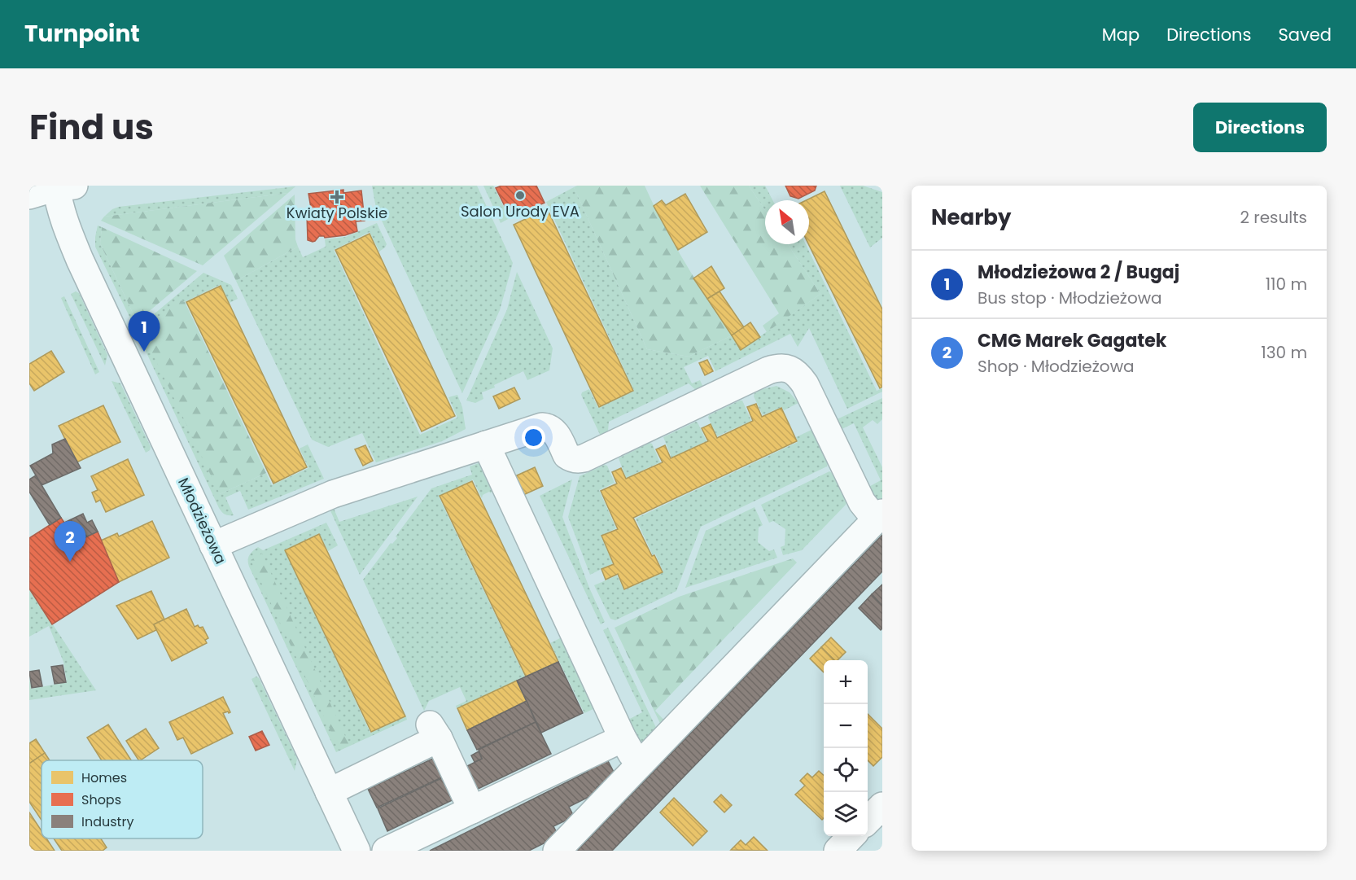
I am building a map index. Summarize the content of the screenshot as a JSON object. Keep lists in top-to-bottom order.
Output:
{
  "streets": {
    "street": ["Młodzieżowa"]
  },
  "places": {
    "other": ["Salon Urody EVA"],
    "health": ["Kwiaty Polskie"]
  },
  "legend": ["Homes", "Shops", "Industry"],
  "north": "top left",
  "page": {
    "header": "Turnpoint",
    "nav": ["Map", "Directions", "Saved"],
    "title": "Find us",
    "buttons": "Directions",
    "heading": ["Nearby", "2 results"],
    "list": [
      {
        "mark": "1",
        "name": "Młodzieżowa 2 / Bugaj",
        "note": "Bus stop · Młodzieżowa",
        "value": "110 m"
      },
      {
        "mark": "2",
        "name": "CMG Marek Gagatek",
        "note": "Shop · Młodzieżowa",
        "value": "130 m"
      }
    ],
    "pins": ["1", "2"],
    "map_buttons": ["+", "−"]
  }
}
